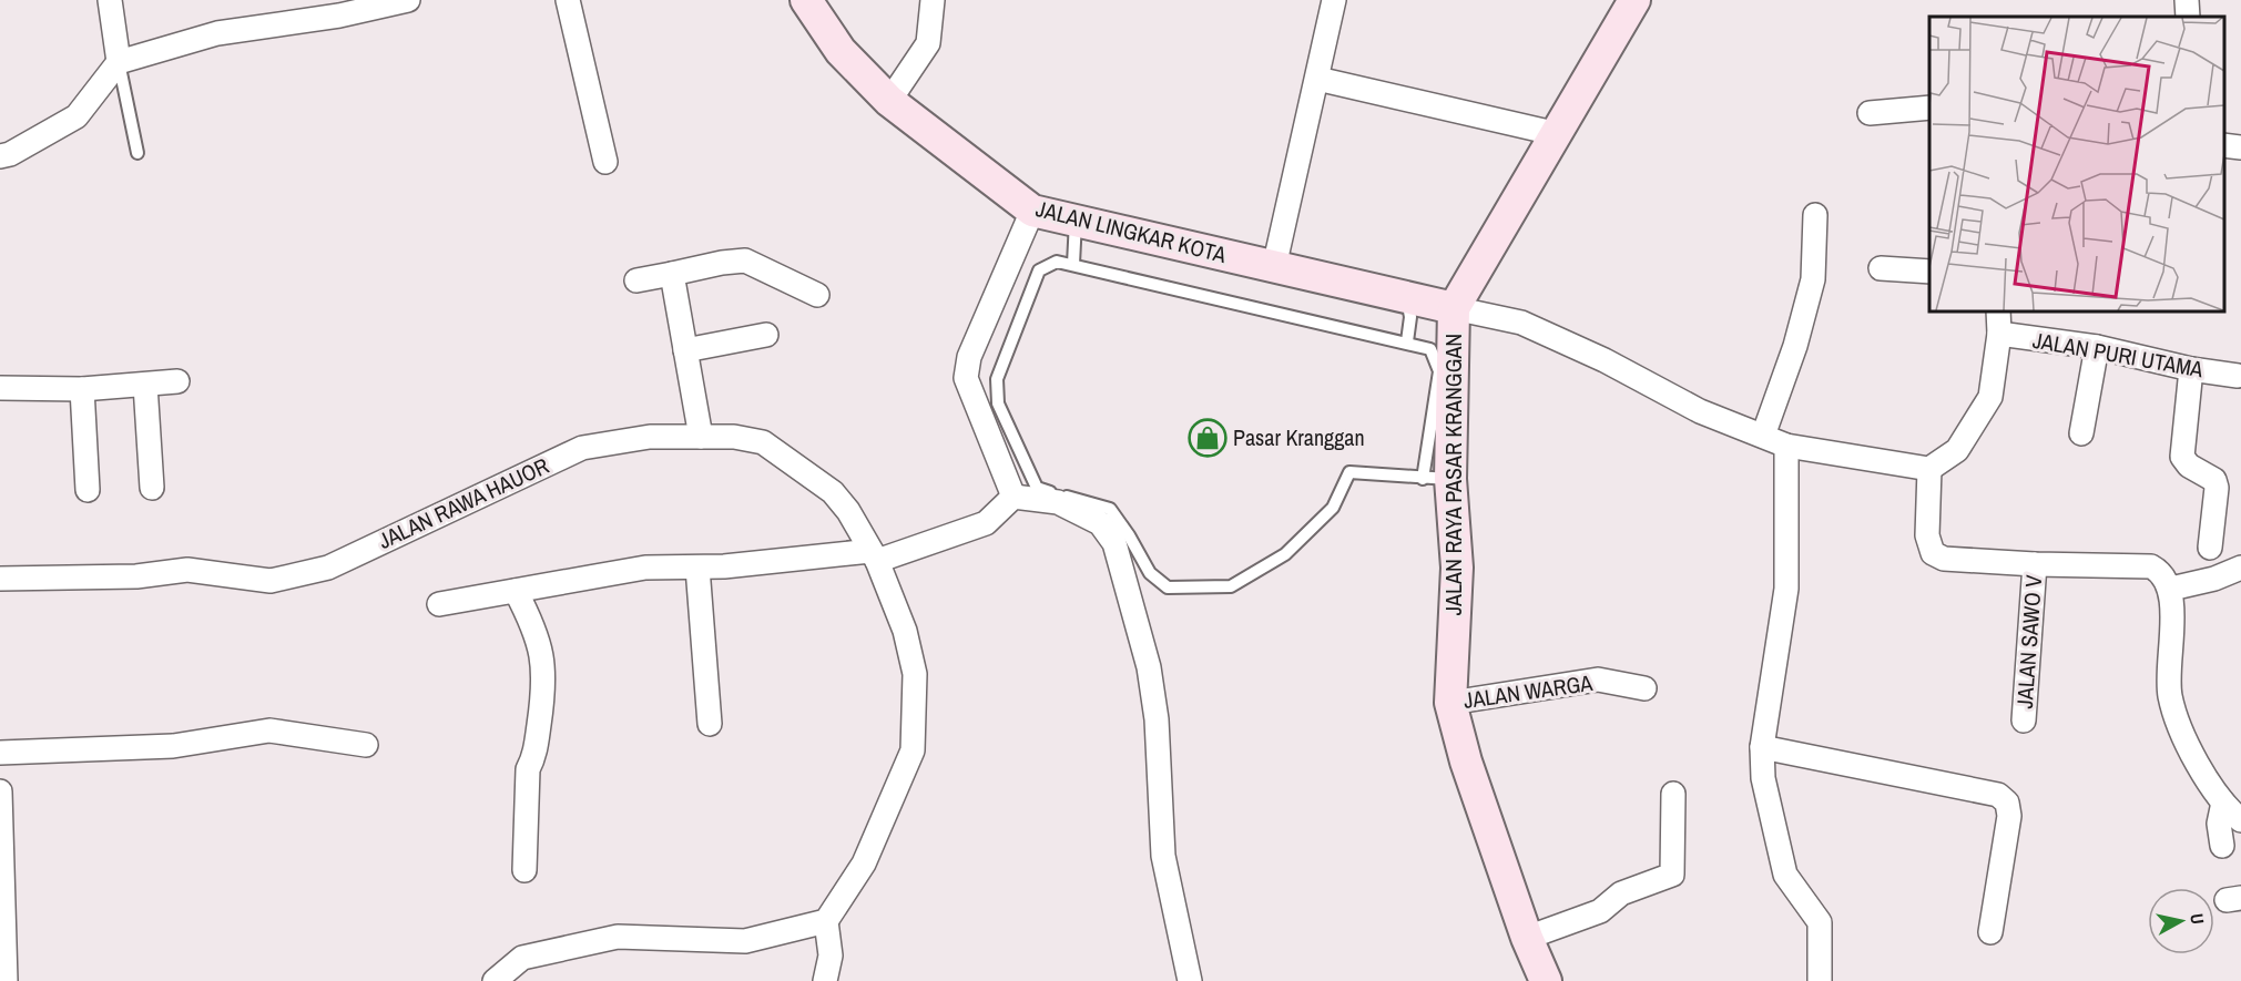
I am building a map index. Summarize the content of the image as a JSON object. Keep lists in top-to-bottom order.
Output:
{
  "streets": {
    "main road": ["JALAN LINGKAR KOTA", "JALAN RAYA PASAR KRANGGAN"],
    "street": [
      "JALAN PURI UTAMA",
      "JALAN RAWA HAUOR",
      "JALAN SAWO V",
      "JALAN WARGA"
    ]
  },
  "crossings": [
    ["JALAN LINGKAR KOTA", "JALAN RAYA PASAR KRANGGAN"],
    ["JALAN RAYA PASAR KRANGGAN", "JALAN WARGA"]
  ],
  "places": {
    "shop": ["Pasar Kranggan"]
  },
  "north": "right"
}
